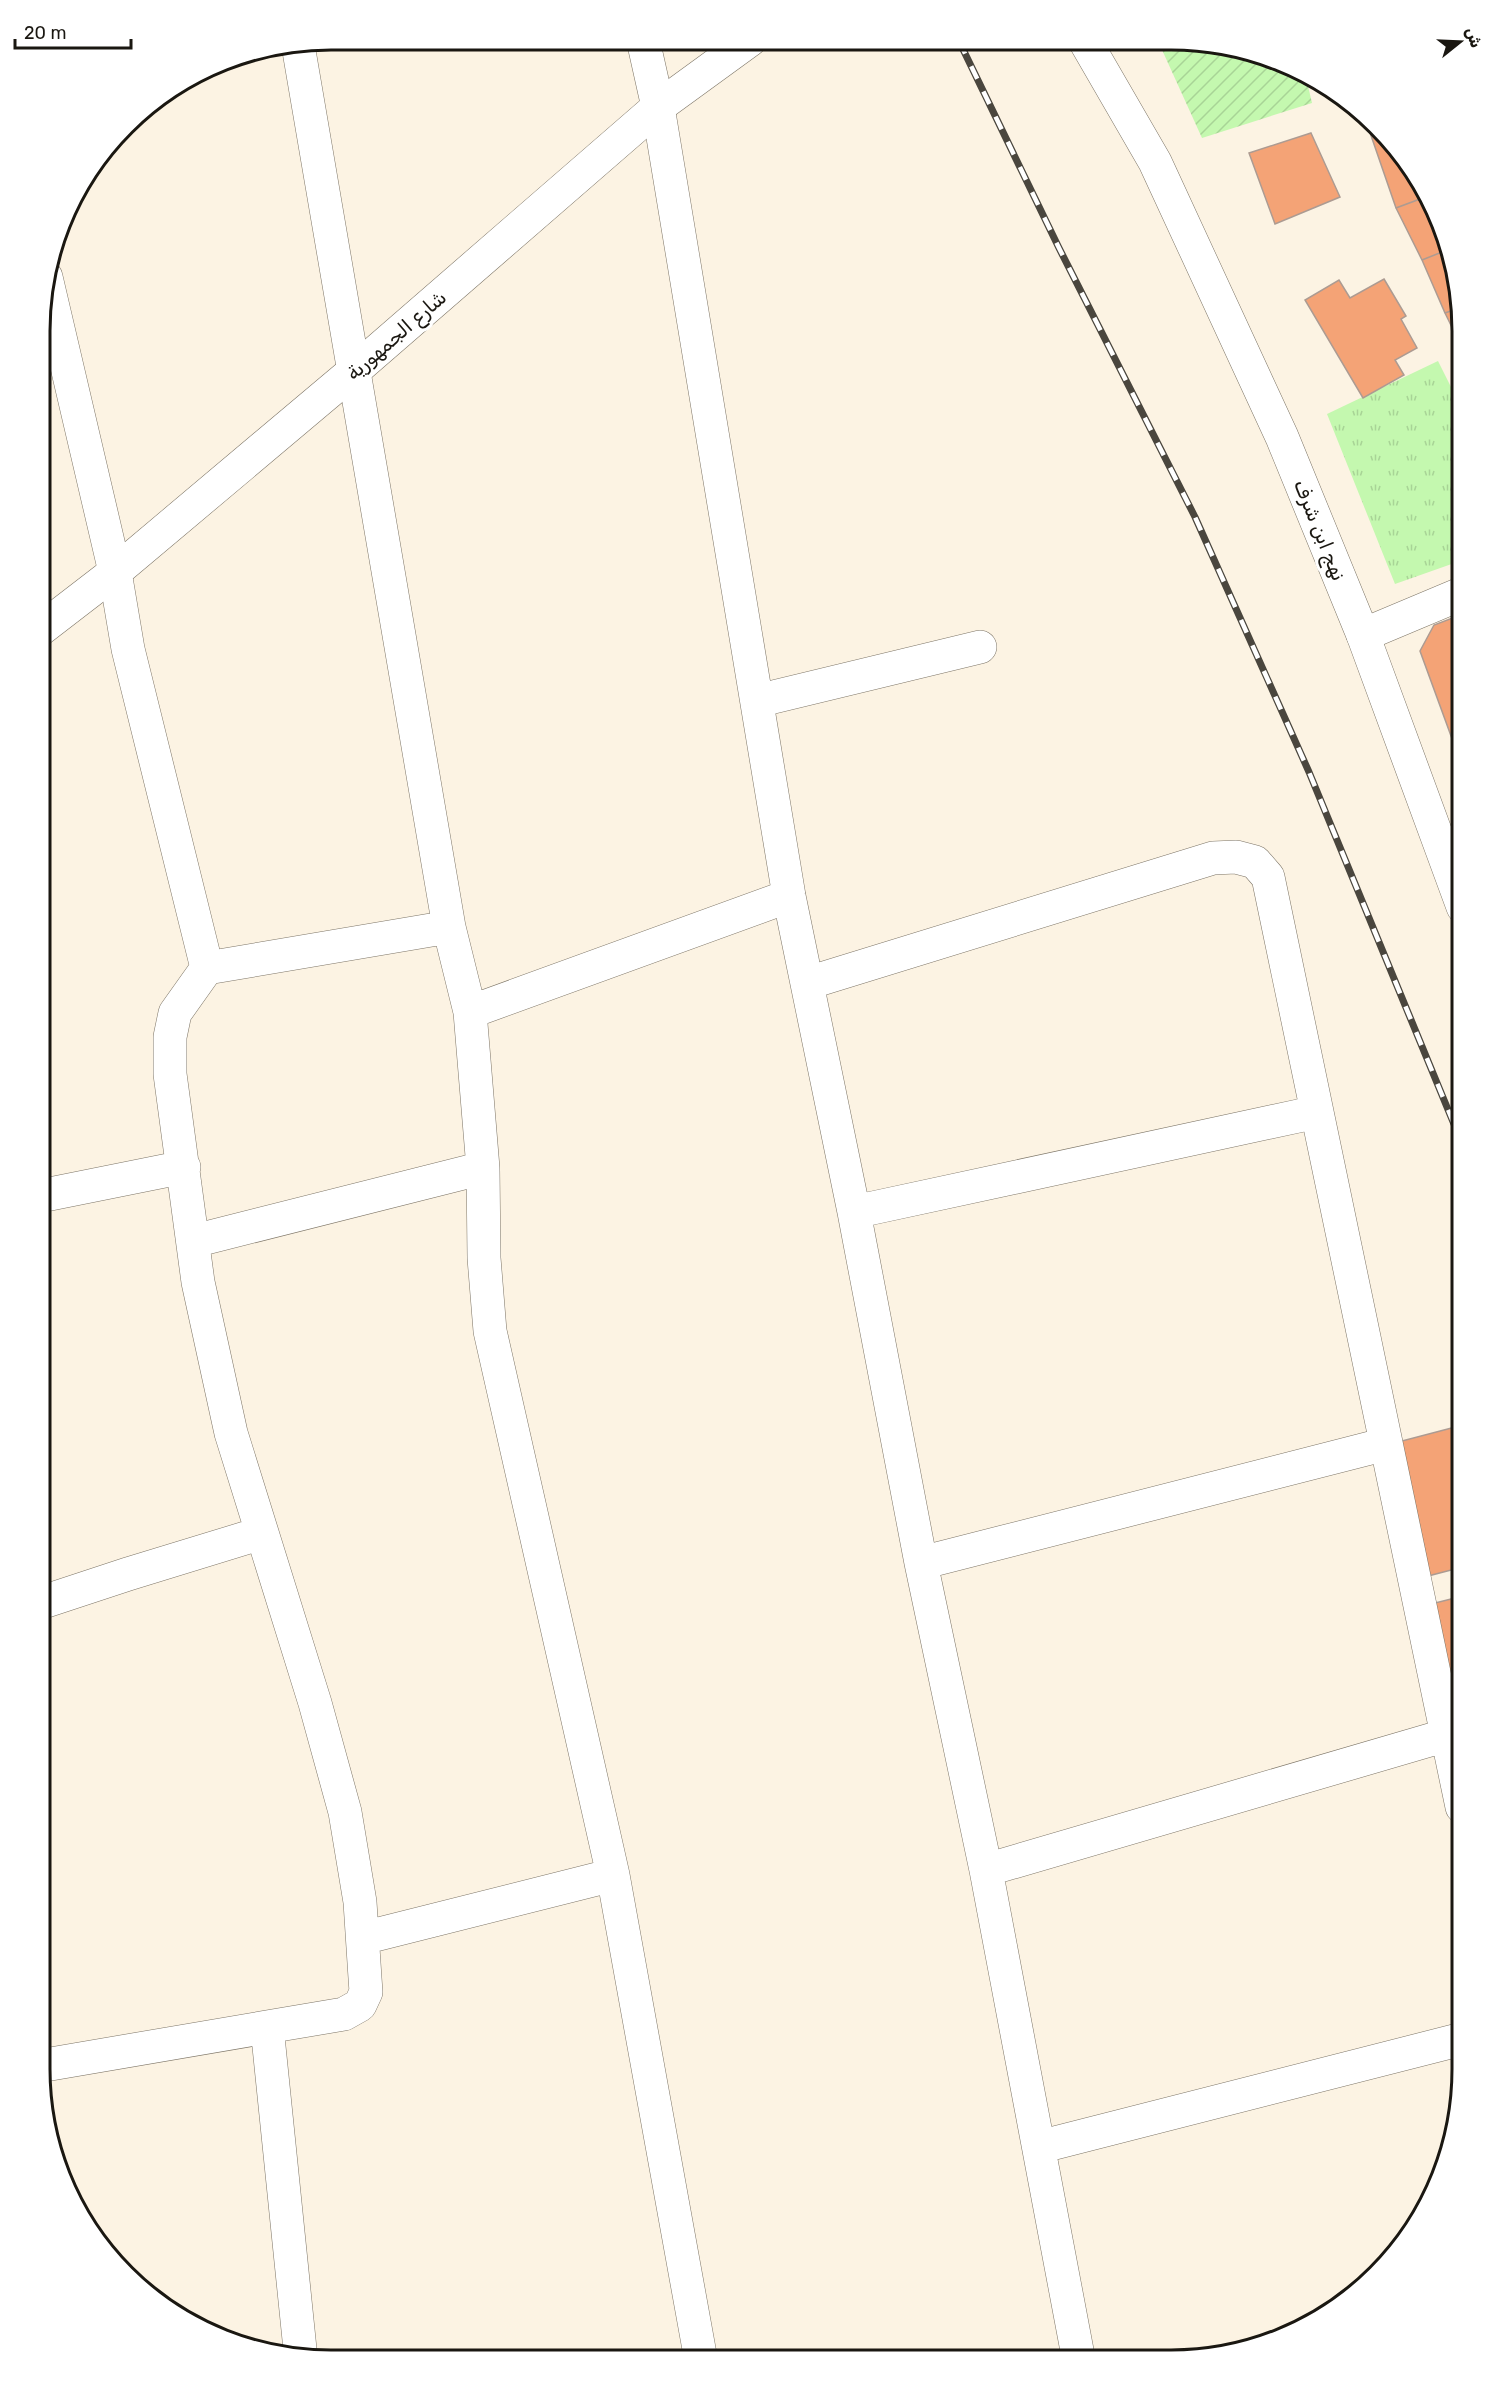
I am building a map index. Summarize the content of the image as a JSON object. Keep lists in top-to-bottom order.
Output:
{
  "streets": {
    "street": ["شارع الجمهورية", "نهج ابن شرف"]
  },
  "scale_bar": "20 m",
  "north": "right"
}
